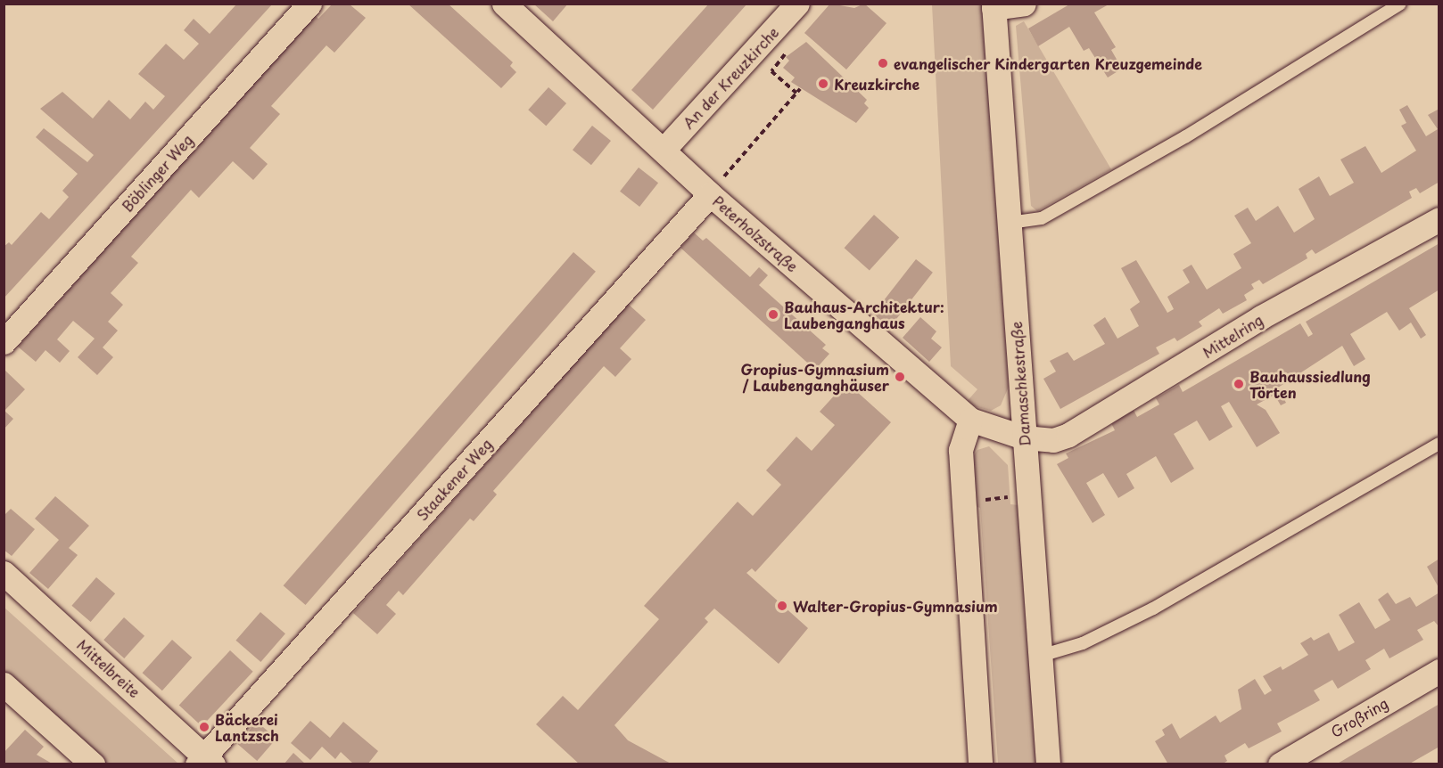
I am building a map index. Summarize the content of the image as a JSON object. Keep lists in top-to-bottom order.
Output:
{
  "streets": {
    "street": [
      "An der Kreuzkirche",
      "Böblinger Weg",
      "Peterholzstraße",
      "Mittelring",
      "Damaschkestraße",
      "Staakener Weg",
      "Mittelbreite",
      "Großring"
    ]
  },
  "crossings": [
    ["An der Kreuzkirche", "Peterholzstraße"],
    ["Peterholzstraße", "Mittelring"],
    ["Peterholzstraße", "Damaschkestraße"],
    ["Peterholzstraße", "Staakener Weg"],
    ["Mittelring", "Damaschkestraße"],
    ["Staakener Weg", "Mittelbreite"]
  ],
  "places": [
    "evangelischer Kindergarten Kreuzgemeinde",
    "Kreuzkirche",
    "Bauhaus-Architektur: Laubenganghaus",
    "Gropius-Gymnasium / Laubenganghäuser",
    "Bauhaussiedlung Törten",
    "Walter-Gropius-Gymnasium",
    "Bäckerei Lantzsch"
  ]
}
